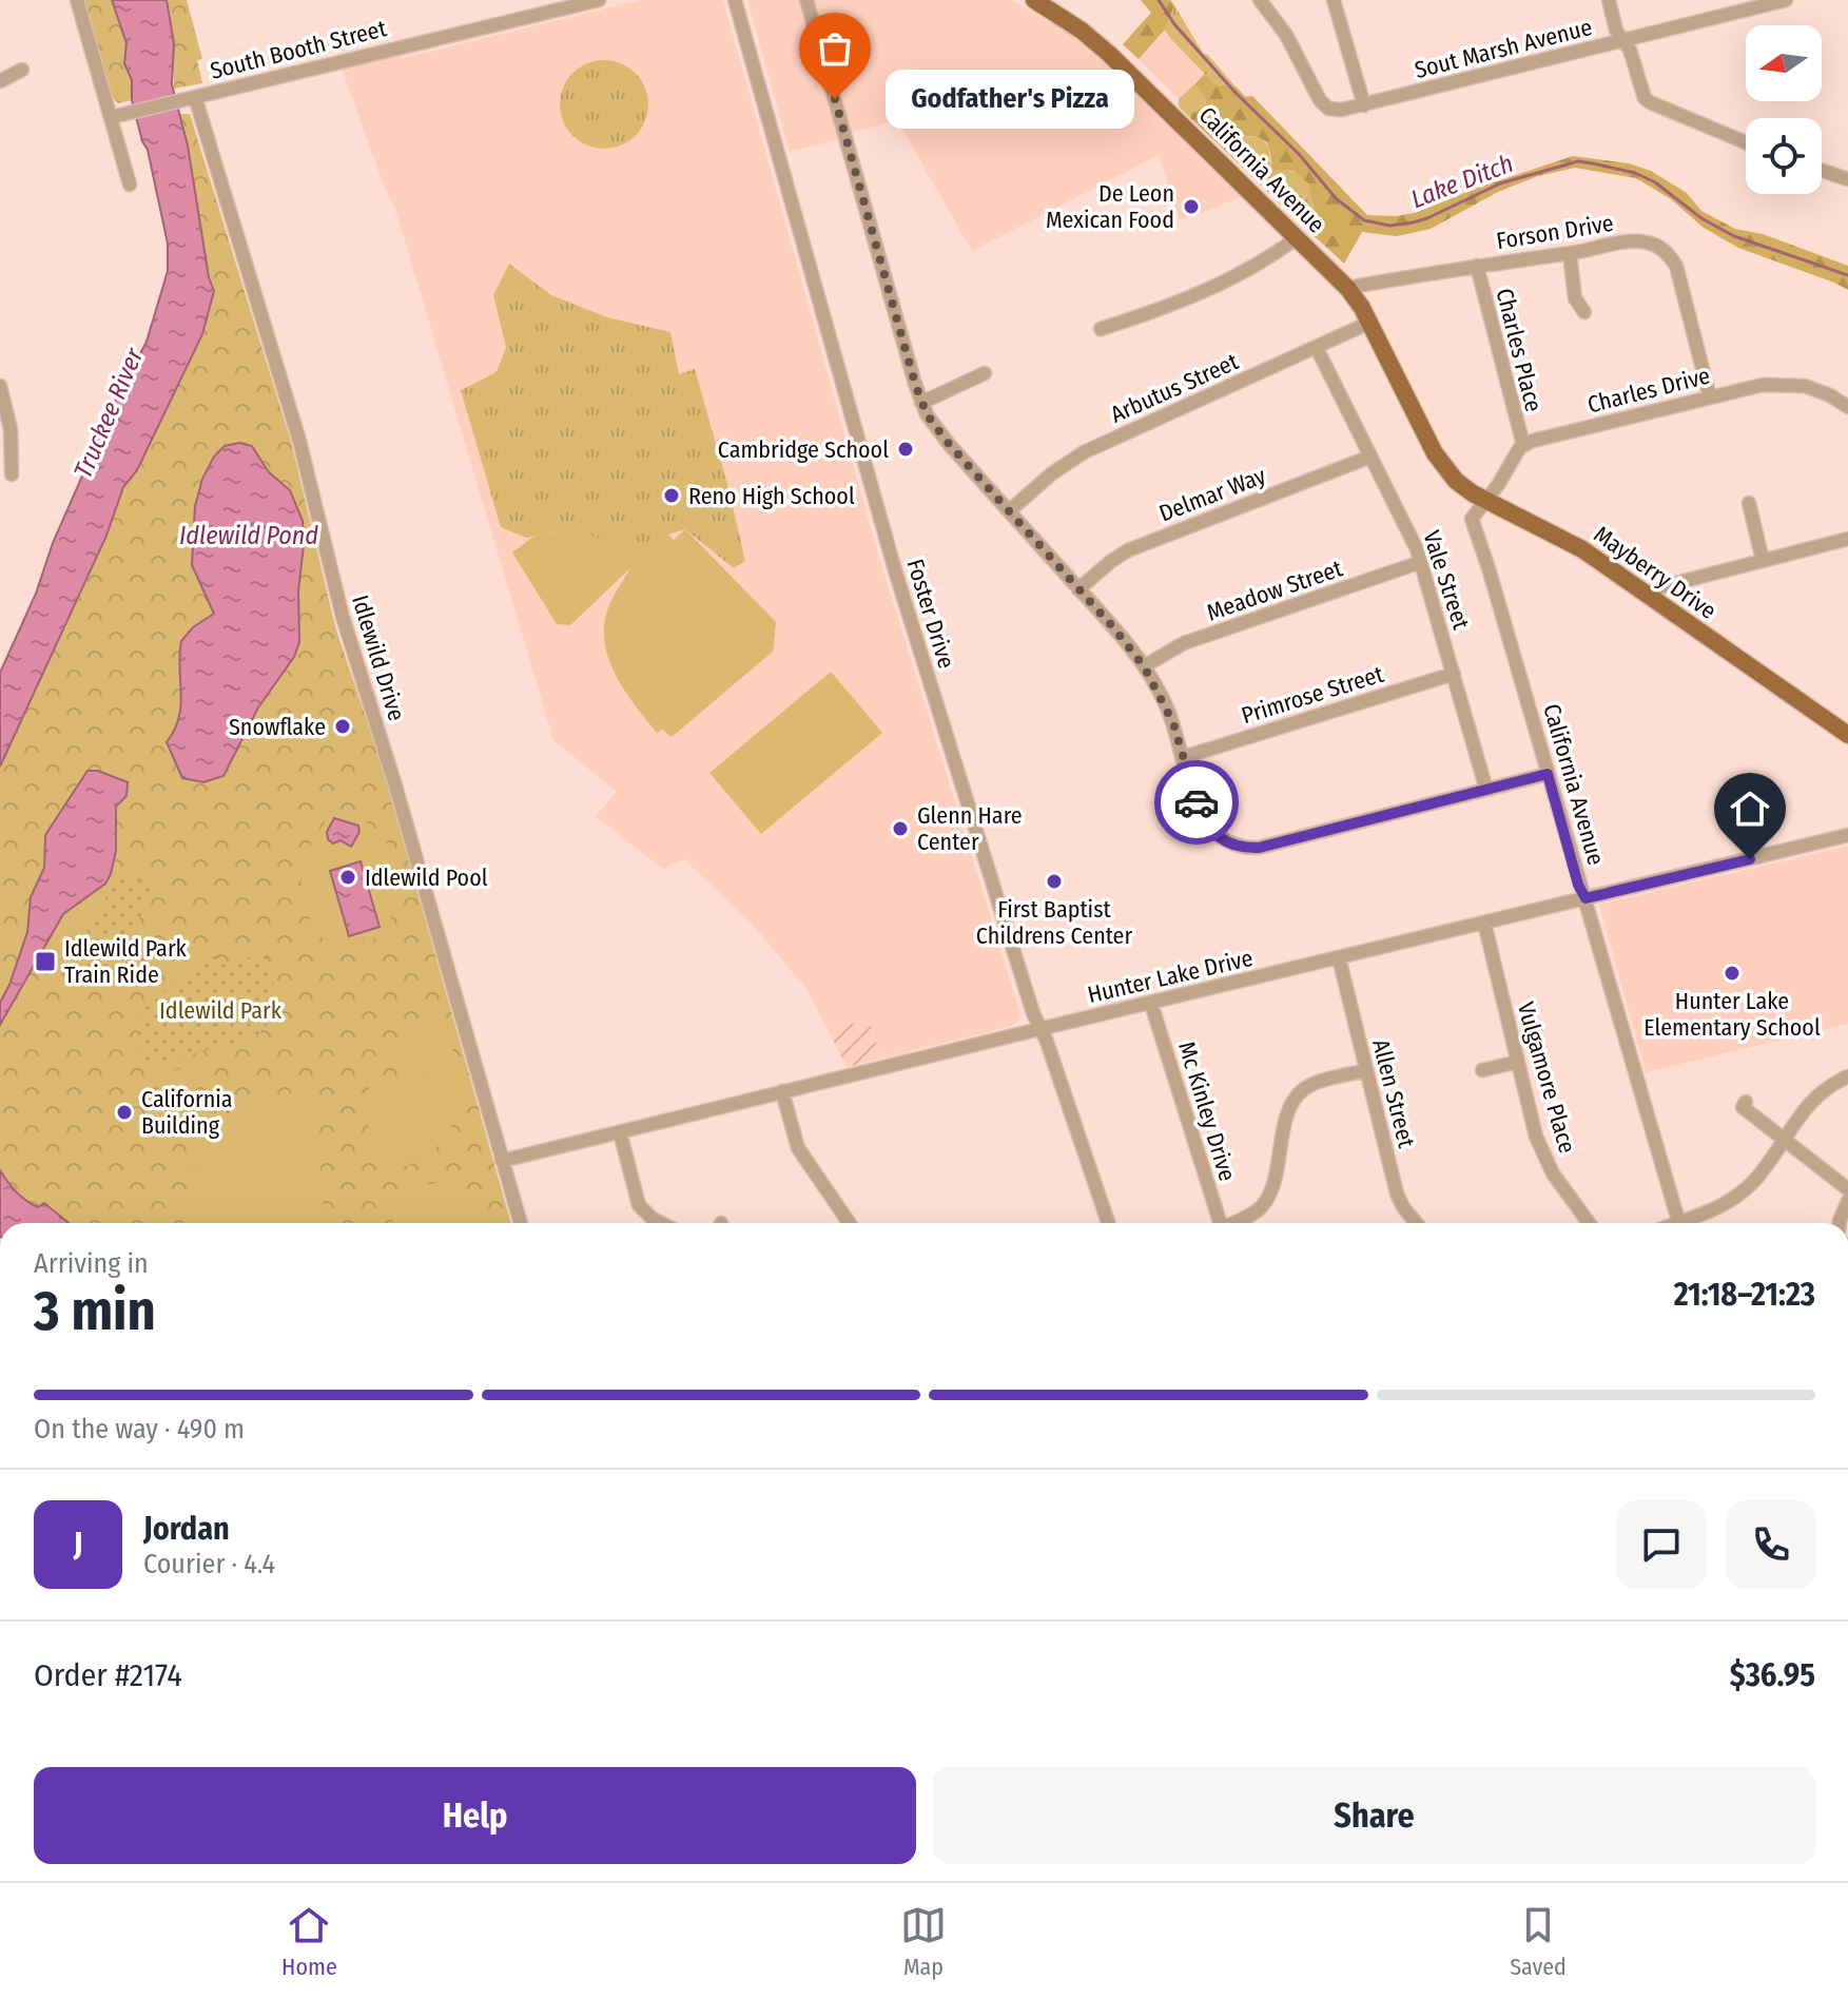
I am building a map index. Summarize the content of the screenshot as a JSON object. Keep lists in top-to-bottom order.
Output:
{
  "streets": {
    "main road": ["California Avenue", "Mayberry Drive"],
    "street": [
      "Sout Marsh Avenue",
      "South Booth Street",
      "Forson Drive",
      "Charles Place",
      "Arbutus Street",
      "Charles Drive",
      "Delmar Way",
      "Vale Street",
      "Meadow Street",
      "Foster Drive",
      "Idlewild Drive",
      "Primrose Street",
      "Hunter Lake Drive",
      "Vulgamore Place",
      "Allen Street",
      "Mc Kinley Drive"
    ]
  },
  "crossings": [
    ["South Booth Street", "Idlewild Drive"],
    ["California Avenue", "Forson Drive"],
    ["California Avenue", "Arbutus Street"],
    ["California Avenue", "Mayberry Drive"],
    ["California Avenue", "Hunter Lake Drive"],
    ["Forson Drive", "Charles Place"],
    ["Forson Drive", "Charles Drive"],
    ["Charles Place", "Charles Drive"],
    ["Arbutus Street", "Vale Street"],
    ["Delmar Way", "Vale Street"],
    ["Vale Street", "Meadow Street"],
    ["Vale Street", "Primrose Street"],
    ["Foster Drive", "Hunter Lake Drive"],
    ["Idlewild Drive", "Hunter Lake Drive"],
    ["Hunter Lake Drive", "Vulgamore Place"],
    ["Hunter Lake Drive", "Allen Street"],
    ["Hunter Lake Drive", "Mc Kinley Drive"]
  ],
  "water": ["Lake Ditch", "Truckee River", "Idlewild Pond"],
  "parks": ["Idlewild Park"],
  "places": {
    "other": [
      "Godfather's Pizza",
      "De Leon Mexican Food",
      "Cambridge School",
      "Reno High School",
      "Snowflake",
      "Glenn Hare Center",
      "Idlewild Pool",
      "First Baptist Childrens Center",
      "Hunter Lake Elementary School",
      "California Building"
    ],
    "transit": ["Idlewild Park Train Ride"]
  },
  "north": "left",
  "page": {
    "bubble": "Godfather's Pizza",
    "heading": ["3 min", "Arriving in", "21:18–21:23"],
    "panel": [
      "Jordan",
      "Courier · 4.4",
      "Order #2174",
      "$36.95"
    ],
    "bar": "On the way · 490 m",
    "round": "J",
    "buttons": ["Help", "Share"],
    "tabs": ["Home", "Map", "Saved"]
  }
}
